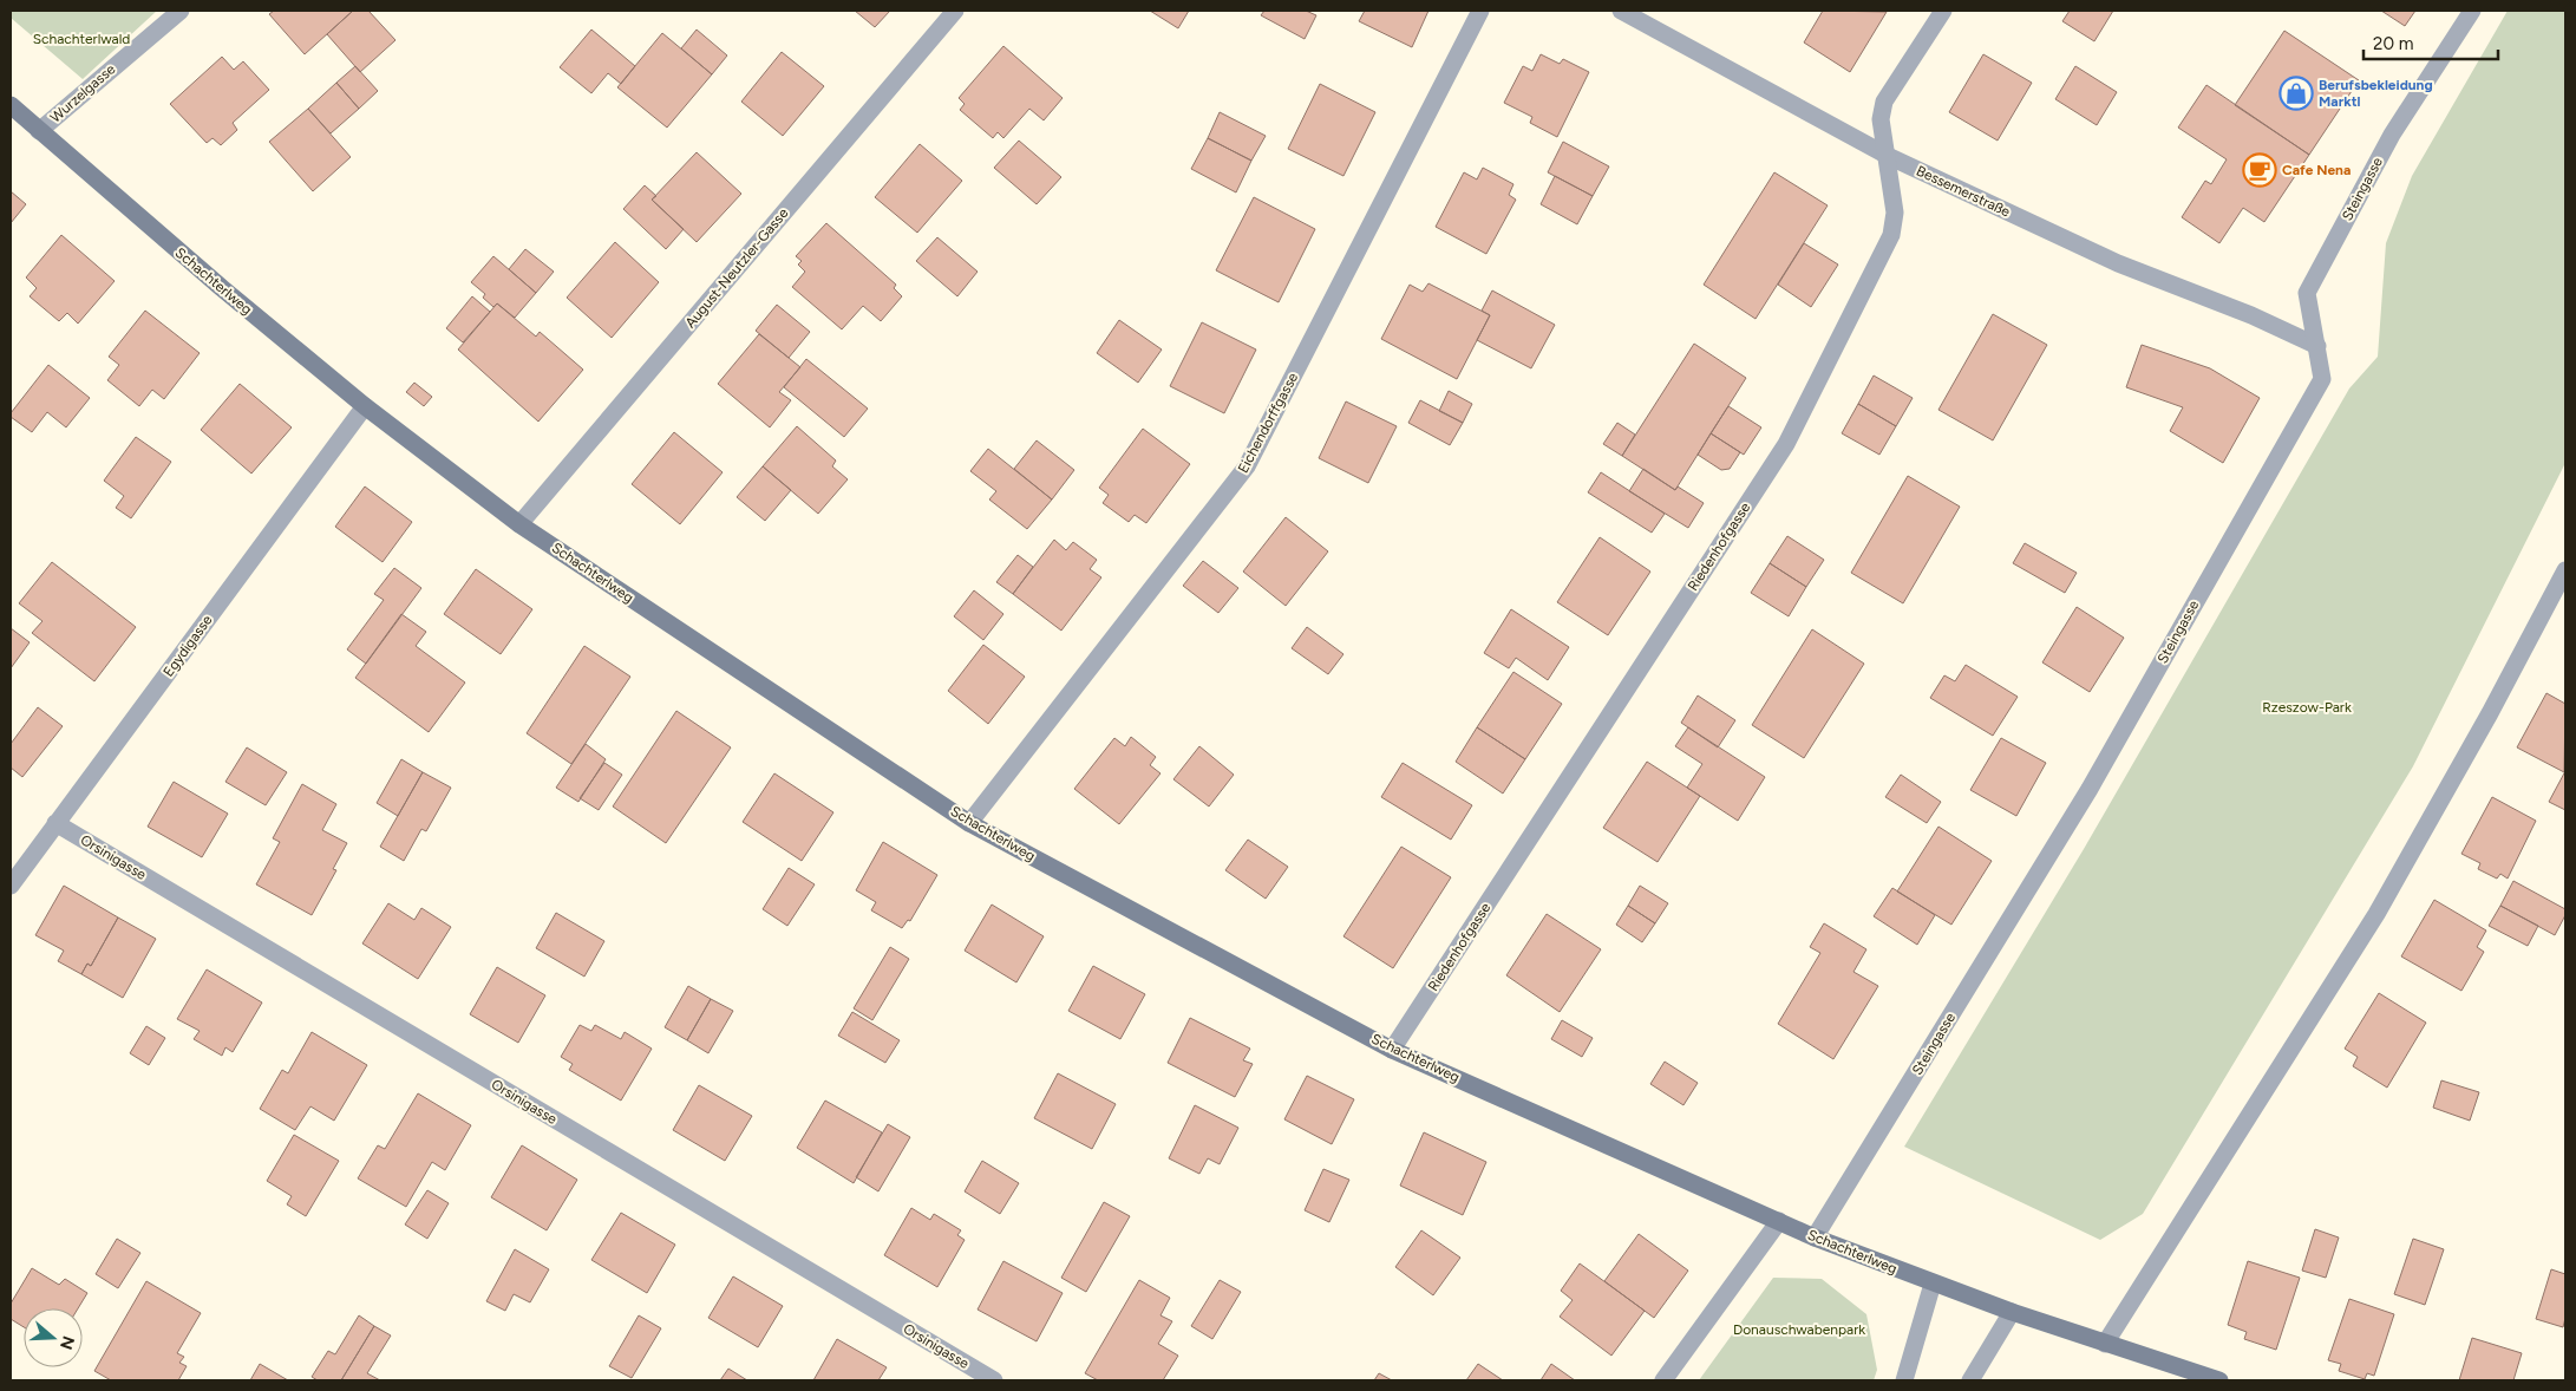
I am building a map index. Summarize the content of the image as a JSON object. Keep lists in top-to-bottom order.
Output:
{
  "streets": {
    "street": [
      "Wurzelgasse",
      "Steingasse",
      "Bessemerstraße",
      "August-Neutzler-Gasse",
      "Schachterlweg",
      "Eichendorffgasse",
      "Riedenhofgasse",
      "Egydigasse",
      "Orsinigasse"
    ]
  },
  "crossings": [
    ["Wurzelgasse", "Schachterlweg"],
    ["Steingasse", "Bessemerstraße"],
    ["Steingasse", "Schachterlweg"],
    ["Bessemerstraße", "Riedenhofgasse"],
    ["August-Neutzler-Gasse", "Schachterlweg"],
    ["Schachterlweg", "Eichendorffgasse"],
    ["Schachterlweg", "Riedenhofgasse"],
    ["Schachterlweg", "Egydigasse"],
    ["Egydigasse", "Orsinigasse"]
  ],
  "parks": ["Schachterlwald", "Rzeszow-Park", "Donauschwabenpark"],
  "places": {
    "shop": ["Berufsbekleidung Marktl"],
    "cafe": ["Cafe Nena"]
  },
  "scale_bar": "20 m",
  "north": "right"
}
